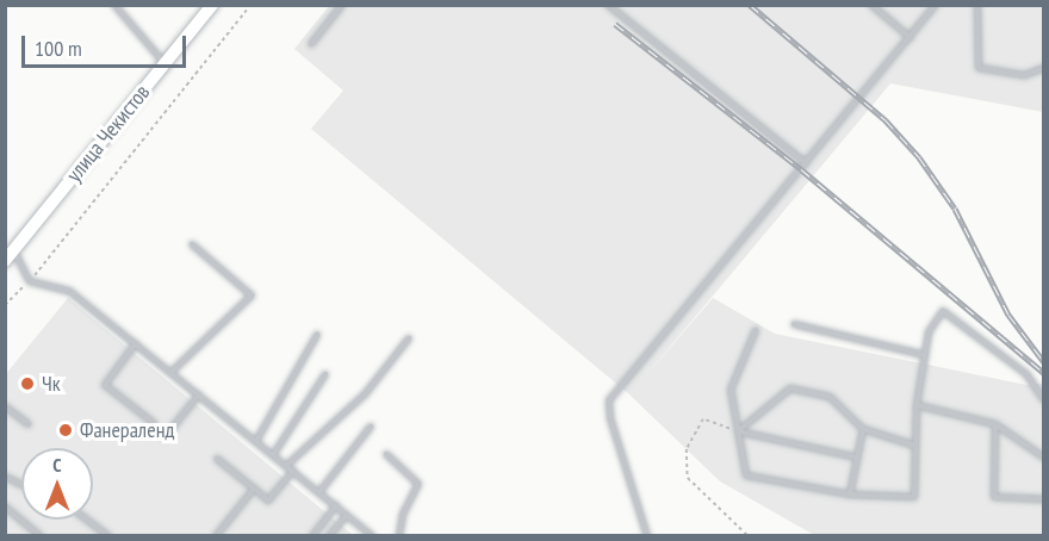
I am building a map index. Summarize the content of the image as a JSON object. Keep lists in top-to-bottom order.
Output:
{
  "streets": {
    "main road": ["улица Чекистов"]
  },
  "places": ["Чк", "Фанераленд"],
  "scale_bar": "100 m",
  "north": "top"
}
